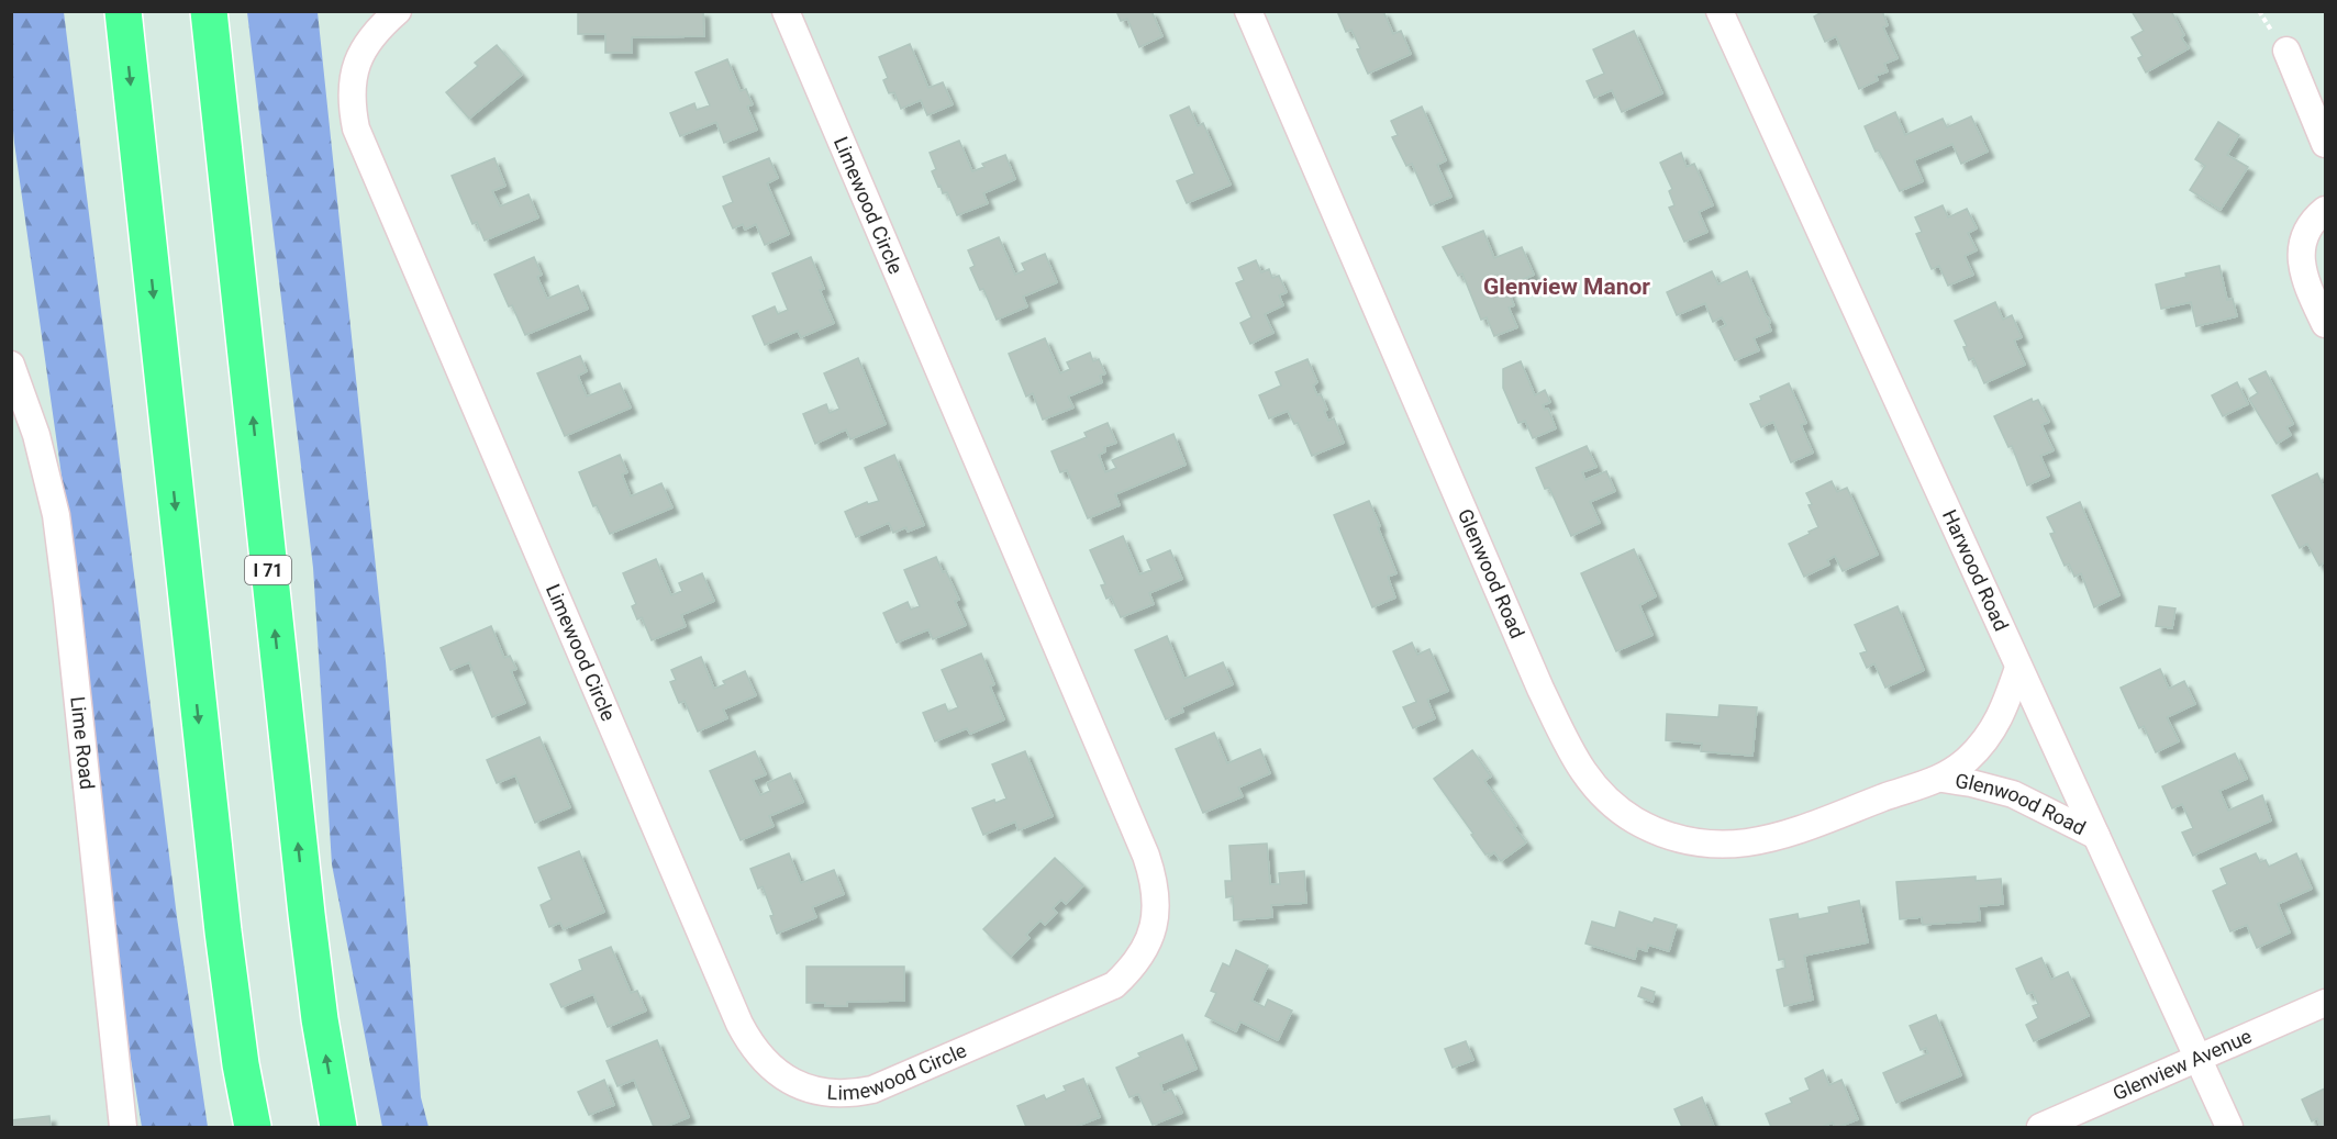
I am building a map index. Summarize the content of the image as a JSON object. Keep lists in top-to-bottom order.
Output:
{
  "streets": {
    "highway": ["I 71"],
    "street": [
      "Limewood Circle",
      "Harwood Road",
      "Glenwood Road",
      "Lime Road",
      "Glenview Avenue"
    ]
  },
  "crossings": [
    ["Harwood Road", "Glenwood Road"],
    ["Harwood Road", "Glenview Avenue"]
  ],
  "districts": ["Glenview Manor"]
}
